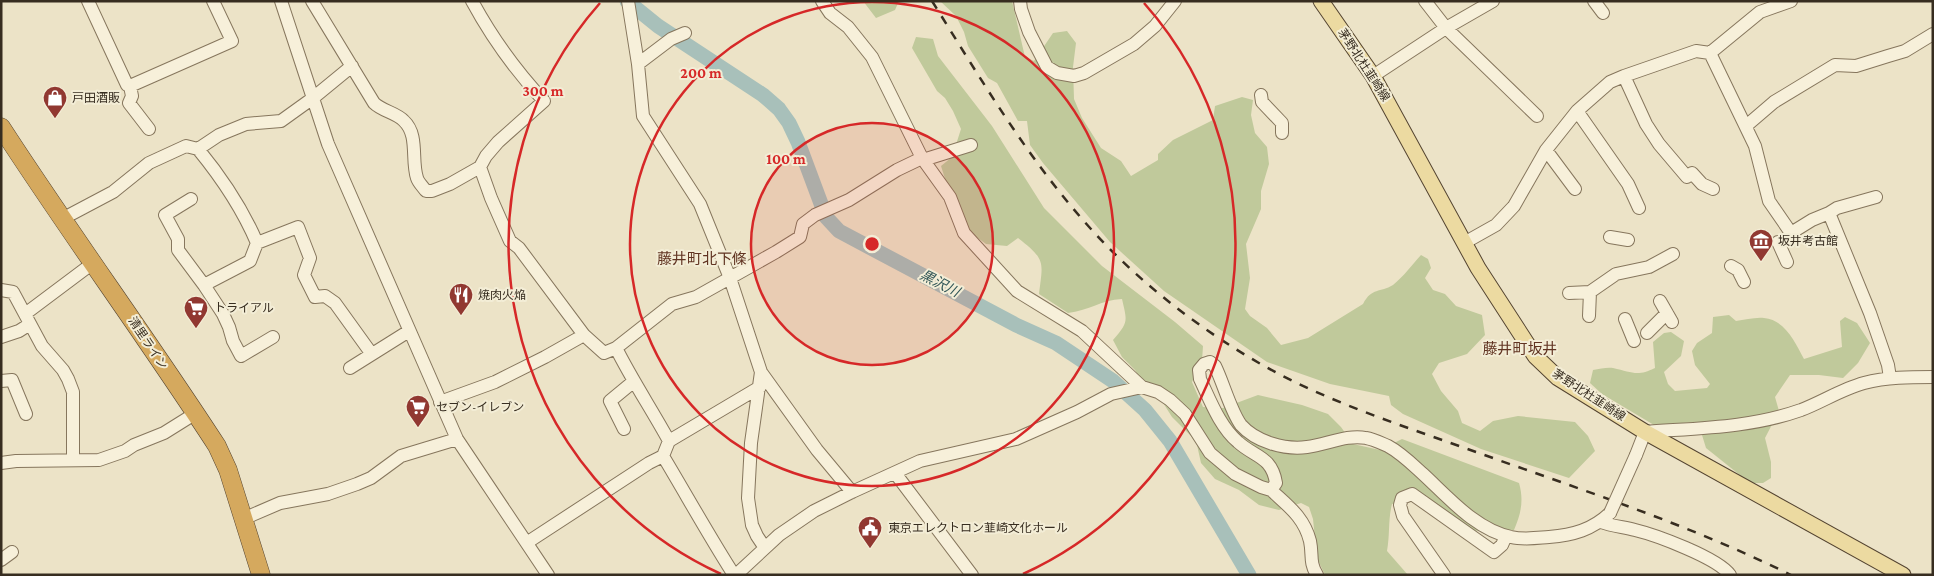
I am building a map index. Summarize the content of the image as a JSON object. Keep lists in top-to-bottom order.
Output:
{
  "streets": {
    "highway": ["清里ライン"],
    "main road": ["茅野北杜韮崎線"]
  },
  "districts": ["藤井町北下條", "藤井町坂井"],
  "water": ["黒沢川"],
  "places": {
    "shop": ["戸田酒販"],
    "museum": ["坂井考古館"],
    "restaurant": ["焼肉火焔"],
    "supermarket": ["トライアル", "セブン-イレブン"],
    "public building": ["東京エレクトロン韮崎文化ホール"]
  },
  "rings": ["200 m", "300 m", "100 m"]
}
